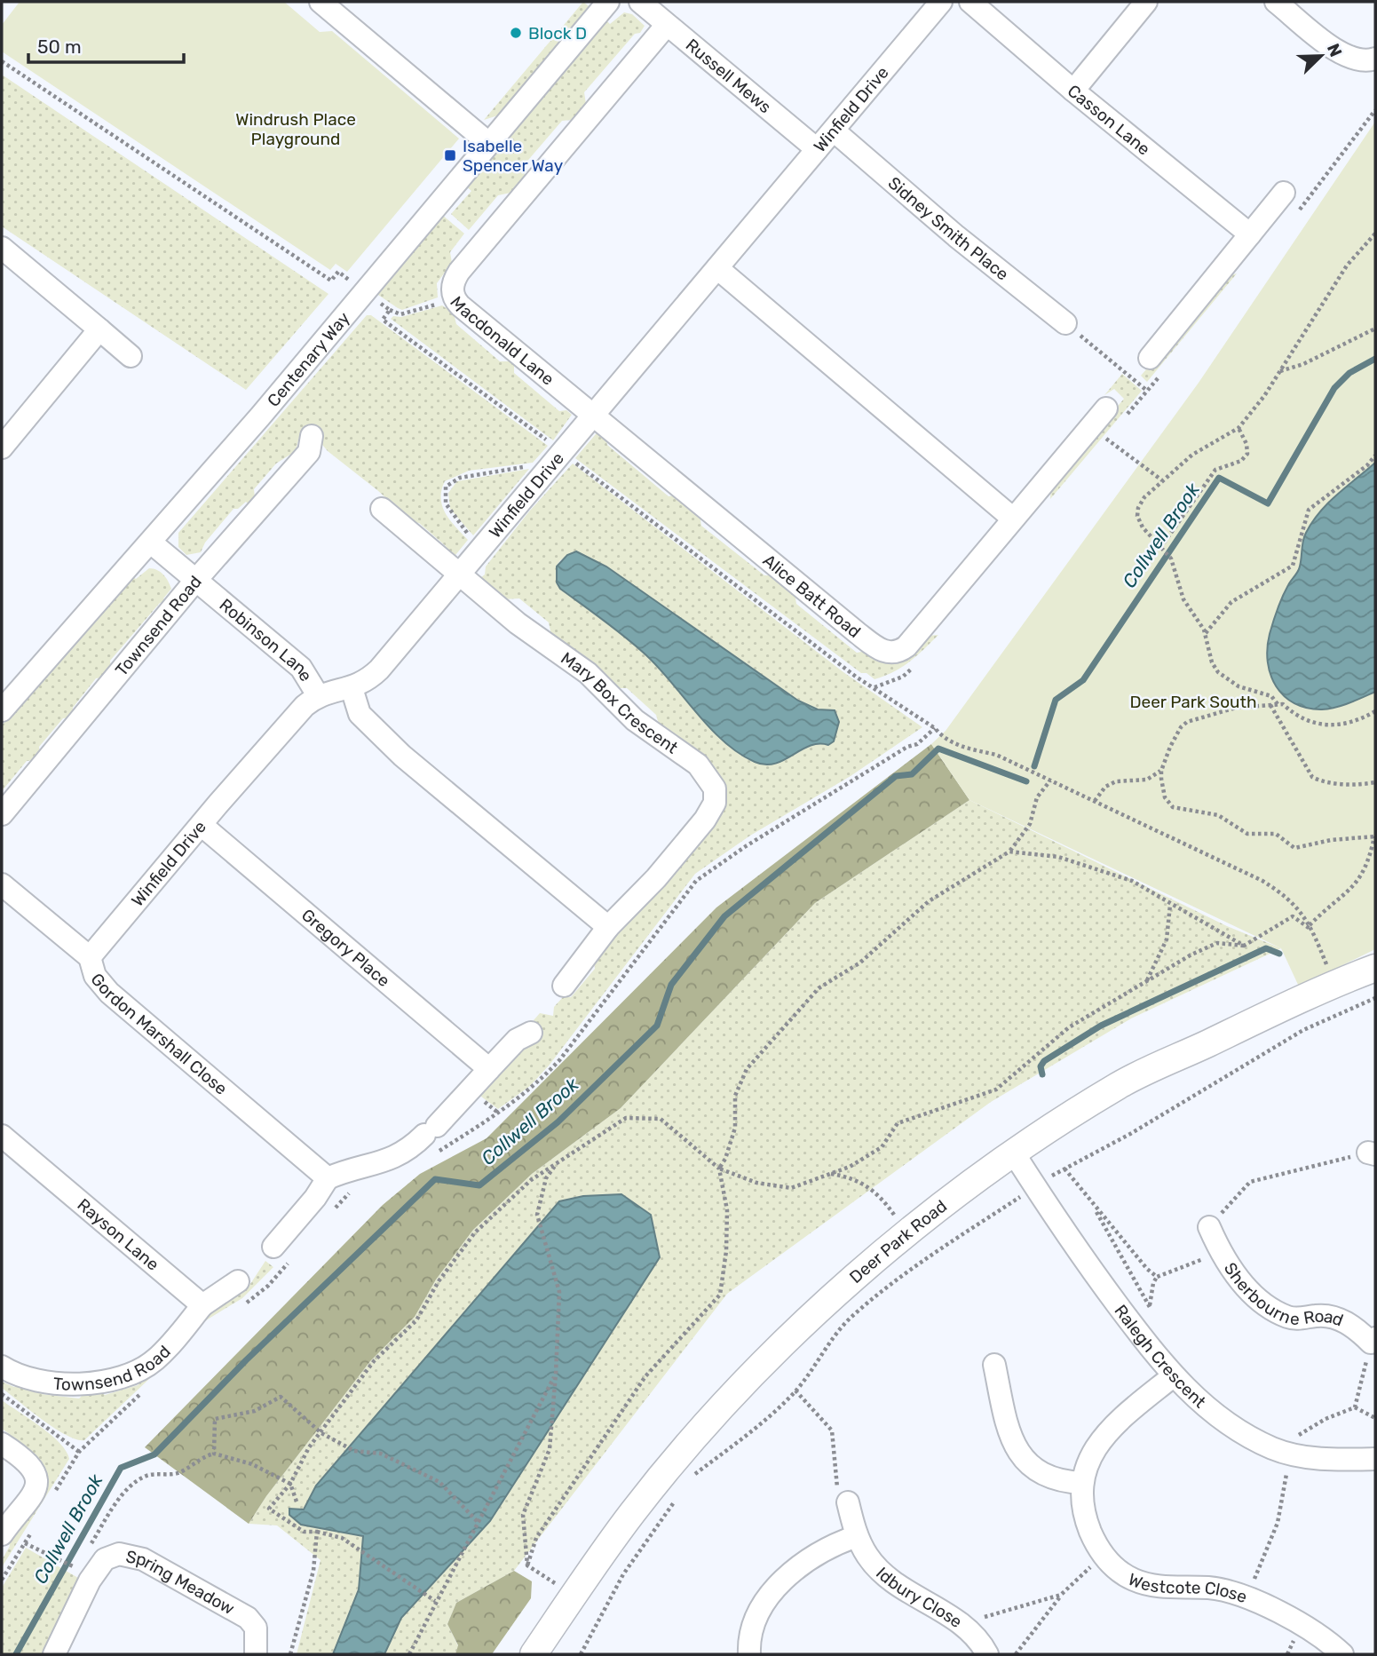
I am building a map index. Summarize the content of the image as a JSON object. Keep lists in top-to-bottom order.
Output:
{
  "streets": {
    "street": [
      "Russell Mews",
      "Winfield Drive",
      "Casson Lane",
      "Sidney Smith Place",
      "Macdonald Lane",
      "Centenary Way",
      "Alice Batt Road",
      "Townsend Road",
      "Robinson Lane",
      "Mary Box Crescent",
      "Gregory Place",
      "Gordon Marshall Close",
      "Rayson Lane",
      "Deer Park Road",
      "Sherbourne Road",
      "Ralegh Crescent",
      "Spring Meadow",
      "Westcote Close",
      "Idbury Close"
    ]
  },
  "crossings": [
    ["Russell Mews", "Winfield Drive"],
    ["Russell Mews", "Macdonald Lane"],
    ["Winfield Drive", "Sidney Smith Place"],
    ["Winfield Drive", "Macdonald Lane"],
    ["Winfield Drive", "Alice Batt Road"],
    ["Winfield Drive", "Robinson Lane"],
    ["Winfield Drive", "Mary Box Crescent"],
    ["Winfield Drive", "Gregory Place"],
    ["Winfield Drive", "Gordon Marshall Close"],
    ["Macdonald Lane", "Alice Batt Road"],
    ["Centenary Way", "Robinson Lane"],
    ["Townsend Road", "Robinson Lane"],
    ["Townsend Road", "Rayson Lane"],
    ["Deer Park Road", "Ralegh Crescent"],
    ["Ralegh Crescent", "Westcote Close"]
  ],
  "water": ["Collwell Brook"],
  "parks": ["Windrush Place Playground", "Deer Park South"],
  "places": {
    "other": ["Block D"],
    "transit": ["Isabelle Spencer Way"]
  },
  "scale_bar": "50 m",
  "north": "top right"
}
